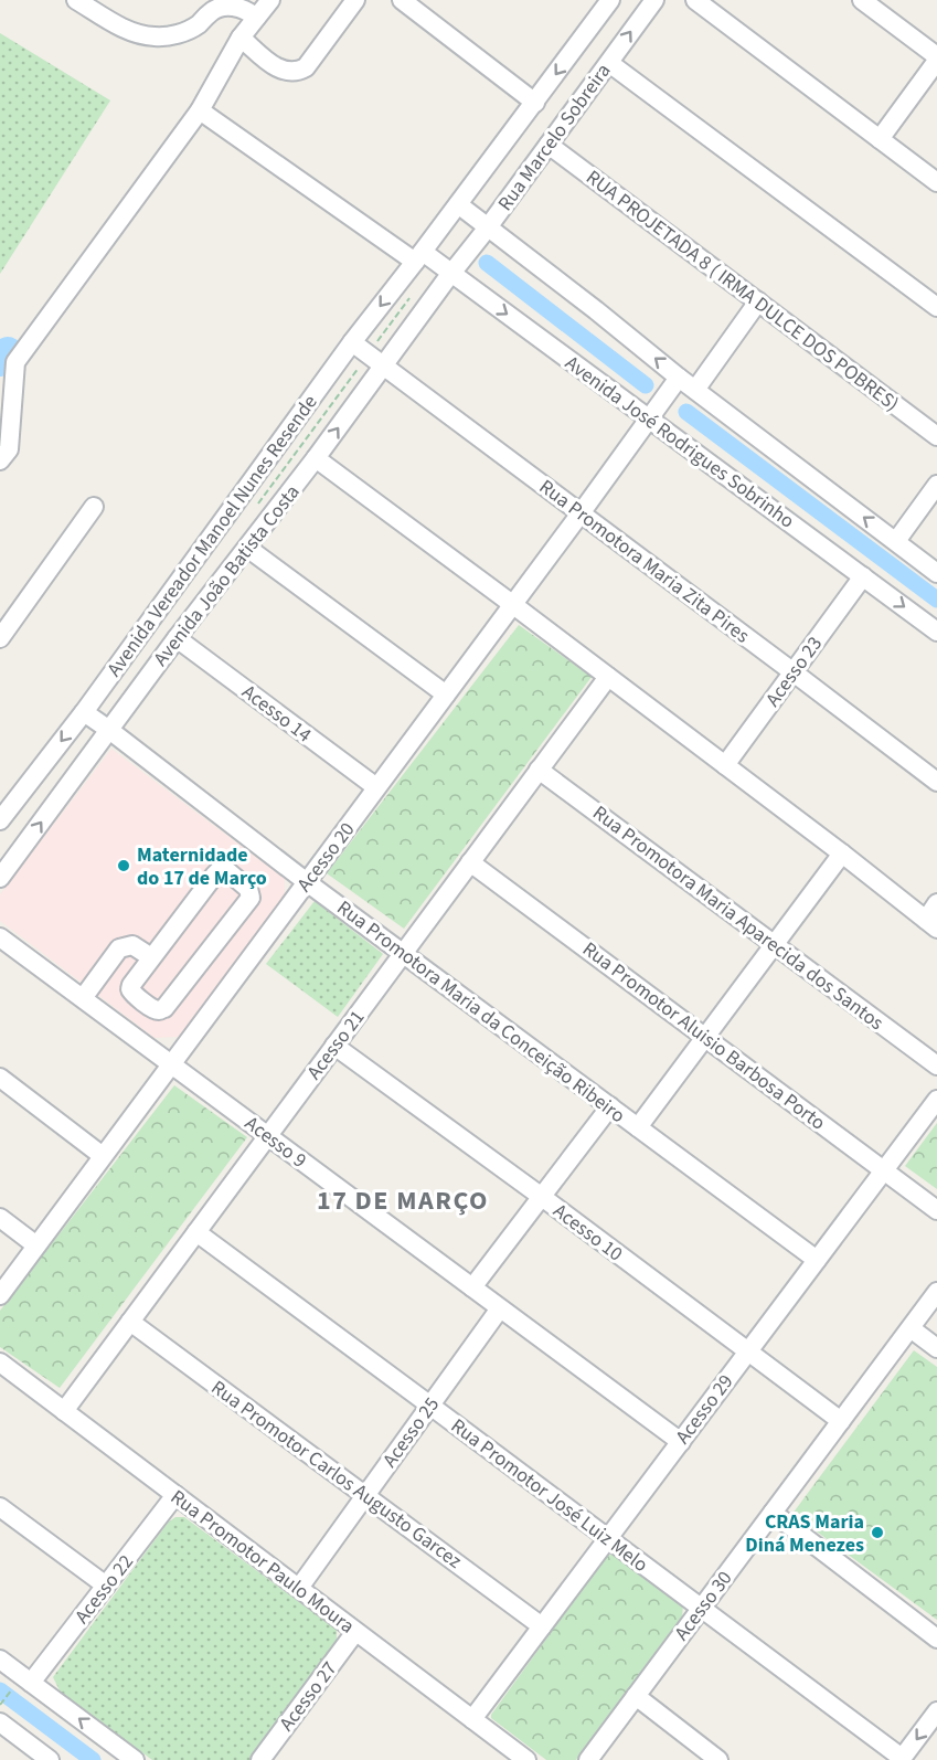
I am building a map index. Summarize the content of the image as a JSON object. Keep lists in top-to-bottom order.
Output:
{
  "streets": {
    "street": [
      "Rua Marcelo Sobreira",
      "RUA PROJETADA 8 ( IRMA DULCE DOS POBRES)",
      "Avenida José Rodrigues Sobrinho",
      "Avenida Vereador Manoel Nunes Resende",
      "Rua Promotora Maria Zita Pires",
      "Avenida João Batista Costa",
      "Acesso 23",
      "Acesso 14",
      "Acesso 20",
      "Rua Promotora Maria Aparecida dos Santos",
      "Rua Promotora Maria da Conceição Ribeiro",
      "Rua Promotor Aluisio Barbosa Porto",
      "Acesso 21",
      "Acesso 9",
      "Acesso 10",
      "Acesso 29",
      "Acesso 25",
      "Rua Promotor Carlos Augusto Garcez",
      "Rua Promotor José Luiz Melo",
      "Rua Promotor Paulo Moura",
      "Acesso 22",
      "Acesso 30",
      "Acesso 27"
    ]
  },
  "crossings": [
    ["Rua Marcelo Sobreira", "RUA PROJETADA 8 ( IRMA DULCE DOS POBRES)"],
    ["Rua Marcelo Sobreira", "Avenida José Rodrigues Sobrinho"],
    ["Rua Marcelo Sobreira", "Avenida Vereador Manoel Nunes Resende"],
    ["Rua Marcelo Sobreira", "Avenida João Batista Costa"],
    ["Avenida José Rodrigues Sobrinho", "Avenida Vereador Manoel Nunes Resende"],
    ["Avenida José Rodrigues Sobrinho", "Avenida João Batista Costa"],
    ["Avenida José Rodrigues Sobrinho", "Acesso 23"],
    ["Avenida José Rodrigues Sobrinho", "Acesso 20"],
    ["Avenida Vereador Manoel Nunes Resende", "Rua Promotora Maria Zita Pires"],
    ["Avenida Vereador Manoel Nunes Resende", "Rua Promotora Maria da Conceição Ribeiro"],
    ["Rua Promotora Maria Zita Pires", "Avenida João Batista Costa"],
    ["Rua Promotora Maria Zita Pires", "Acesso 23"],
    ["Rua Promotora Maria Zita Pires", "Acesso 20"],
    ["Avenida João Batista Costa", "Acesso 14"],
    ["Avenida João Batista Costa", "Rua Promotora Maria da Conceição Ribeiro"],
    ["Acesso 14", "Acesso 20"],
    ["Acesso 20", "Rua Promotora Maria da Conceição Ribeiro"],
    ["Acesso 20", "Acesso 9"],
    ["Rua Promotora Maria Aparecida dos Santos", "Acesso 21"],
    ["Rua Promotora Maria da Conceição Ribeiro", "Acesso 21"],
    ["Rua Promotora Maria da Conceição Ribeiro", "Acesso 29"],
    ["Rua Promotor Aluisio Barbosa Porto", "Acesso 21"],
    ["Rua Promotor Aluisio Barbosa Porto", "Acesso 29"],
    ["Acesso 21", "Acesso 9"],
    ["Acesso 21", "Acesso 10"],
    ["Acesso 21", "Rua Promotor Carlos Augusto Garcez"],
    ["Acesso 21", "Rua Promotor José Luiz Melo"],
    ["Acesso 21", "Rua Promotor Paulo Moura"],
    ["Acesso 9", "Acesso 29"],
    ["Acesso 9", "Acesso 25"],
    ["Acesso 10", "Acesso 29"],
    ["Acesso 10", "Acesso 30"],
    ["Acesso 29", "Rua Promotor Carlos Augusto Garcez"],
    ["Acesso 29", "Rua Promotor José Luiz Melo"],
    ["Acesso 29", "Rua Promotor Paulo Moura"],
    ["Acesso 25", "Rua Promotor Carlos Augusto Garcez"],
    ["Acesso 25", "Rua Promotor José Luiz Melo"],
    ["Acesso 25", "Rua Promotor Paulo Moura"],
    ["Rua Promotor José Luiz Melo", "Acesso 30"],
    ["Rua Promotor Paulo Moura", "Acesso 22"],
    ["Rua Promotor Paulo Moura", "Acesso 27"]
  ],
  "one_way": ["Avenida Vereador Manoel Nunes Resende", "Avenida João Batista Costa"],
  "districts": ["17 DE MARÇO"],
  "places": ["Maternidade do 17 de Março", "CRAS Maria Diná Menezes"]
}
